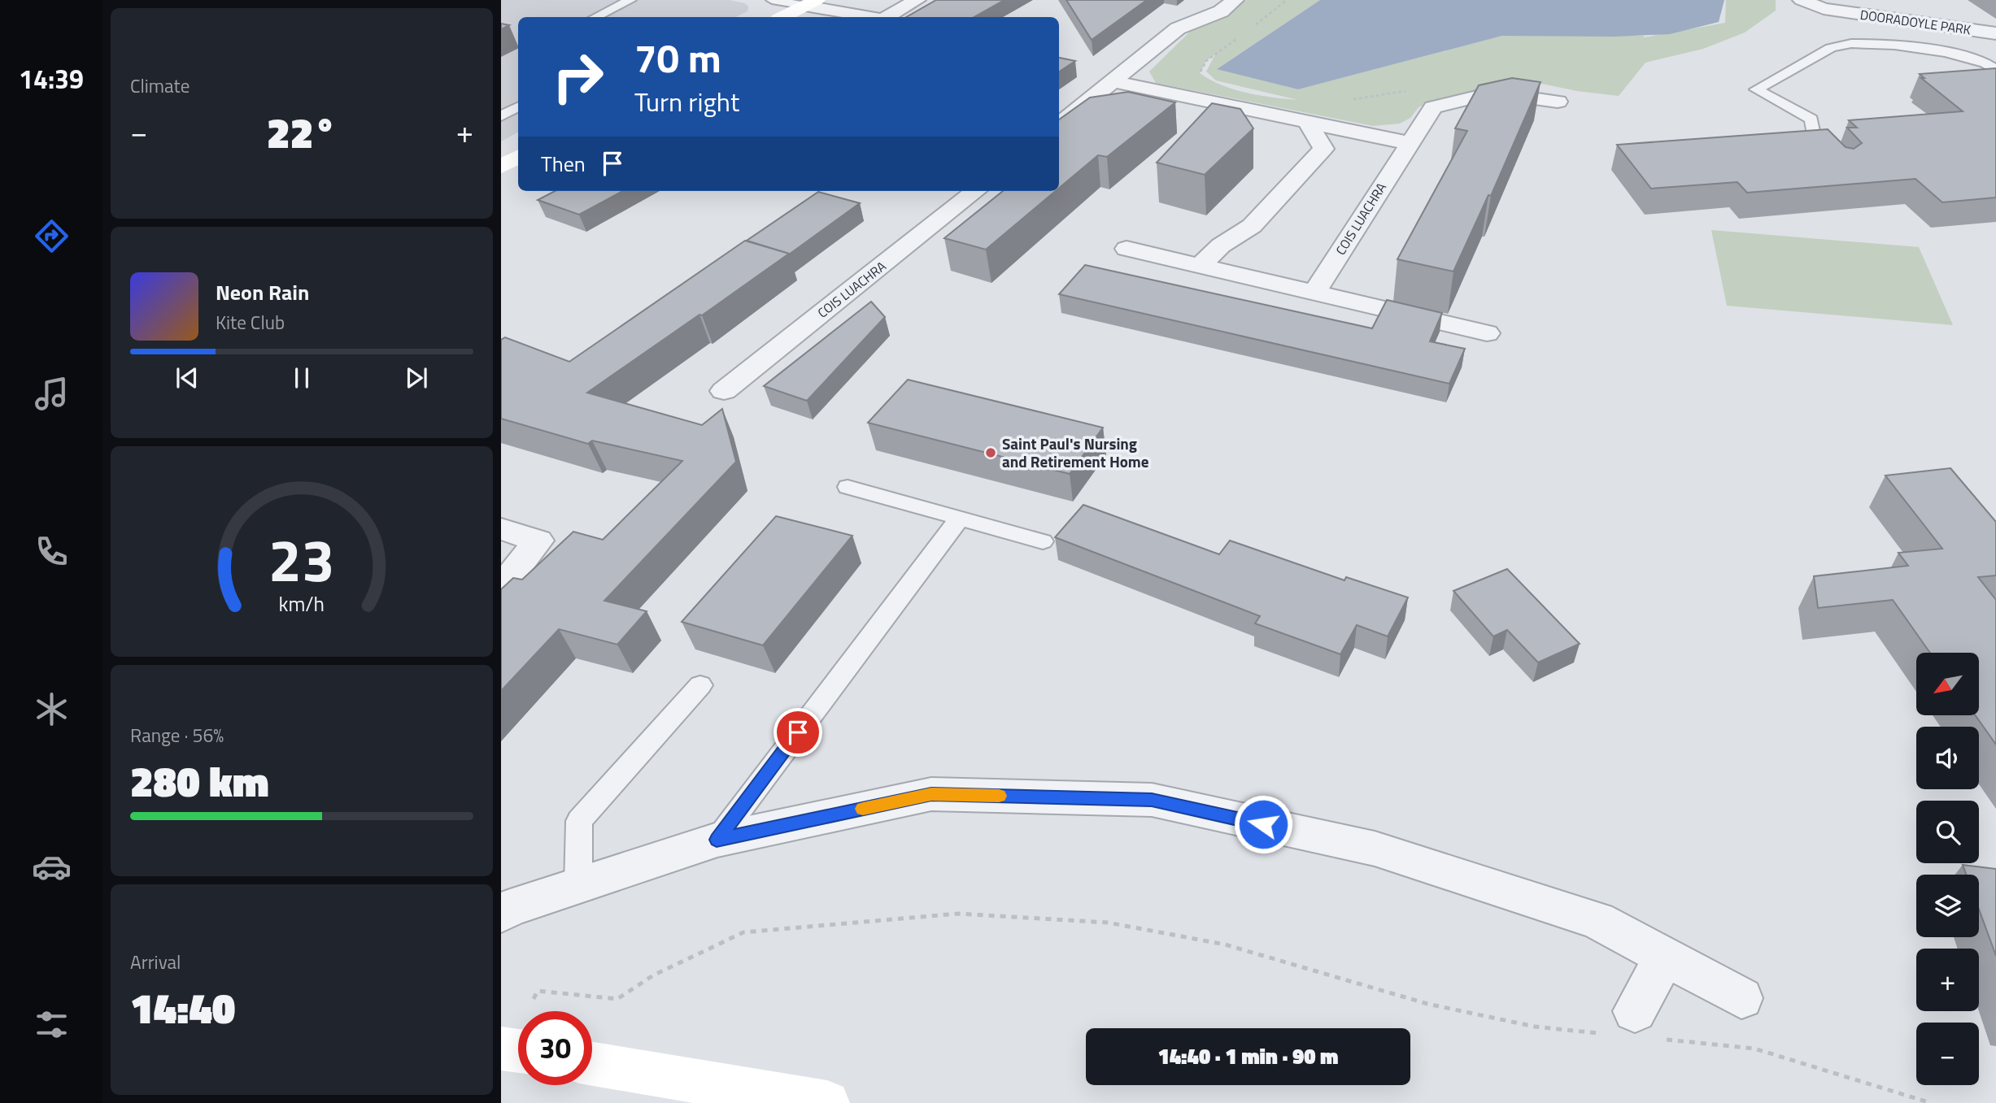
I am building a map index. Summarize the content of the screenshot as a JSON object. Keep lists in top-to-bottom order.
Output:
{
  "streets": {
    "street": ["DOORADOYLE PARK", "COIS LUACHRA"]
  },
  "places": ["Saint Paul's Nursing and Retirement Home"],
  "north": "bottom left",
  "page": {
    "tabs": "14:39",
    "tile": [
      "Climate",
      ["Range · 56%", "280 km"],
      ["Arrival", "14:40"]
    ],
    "turn": ["70 m", "Turn right"],
    "heat": ["−", "22°", "+"],
    "then": "Then",
    "song": ["Neon Rain", "Kite Club"],
    "map_buttons": ["+", "−"],
    "limit": "30",
    "trip": "14:40 · 1 min · 90 m",
    "gauge": ["23", "km/h"]
  }
}
